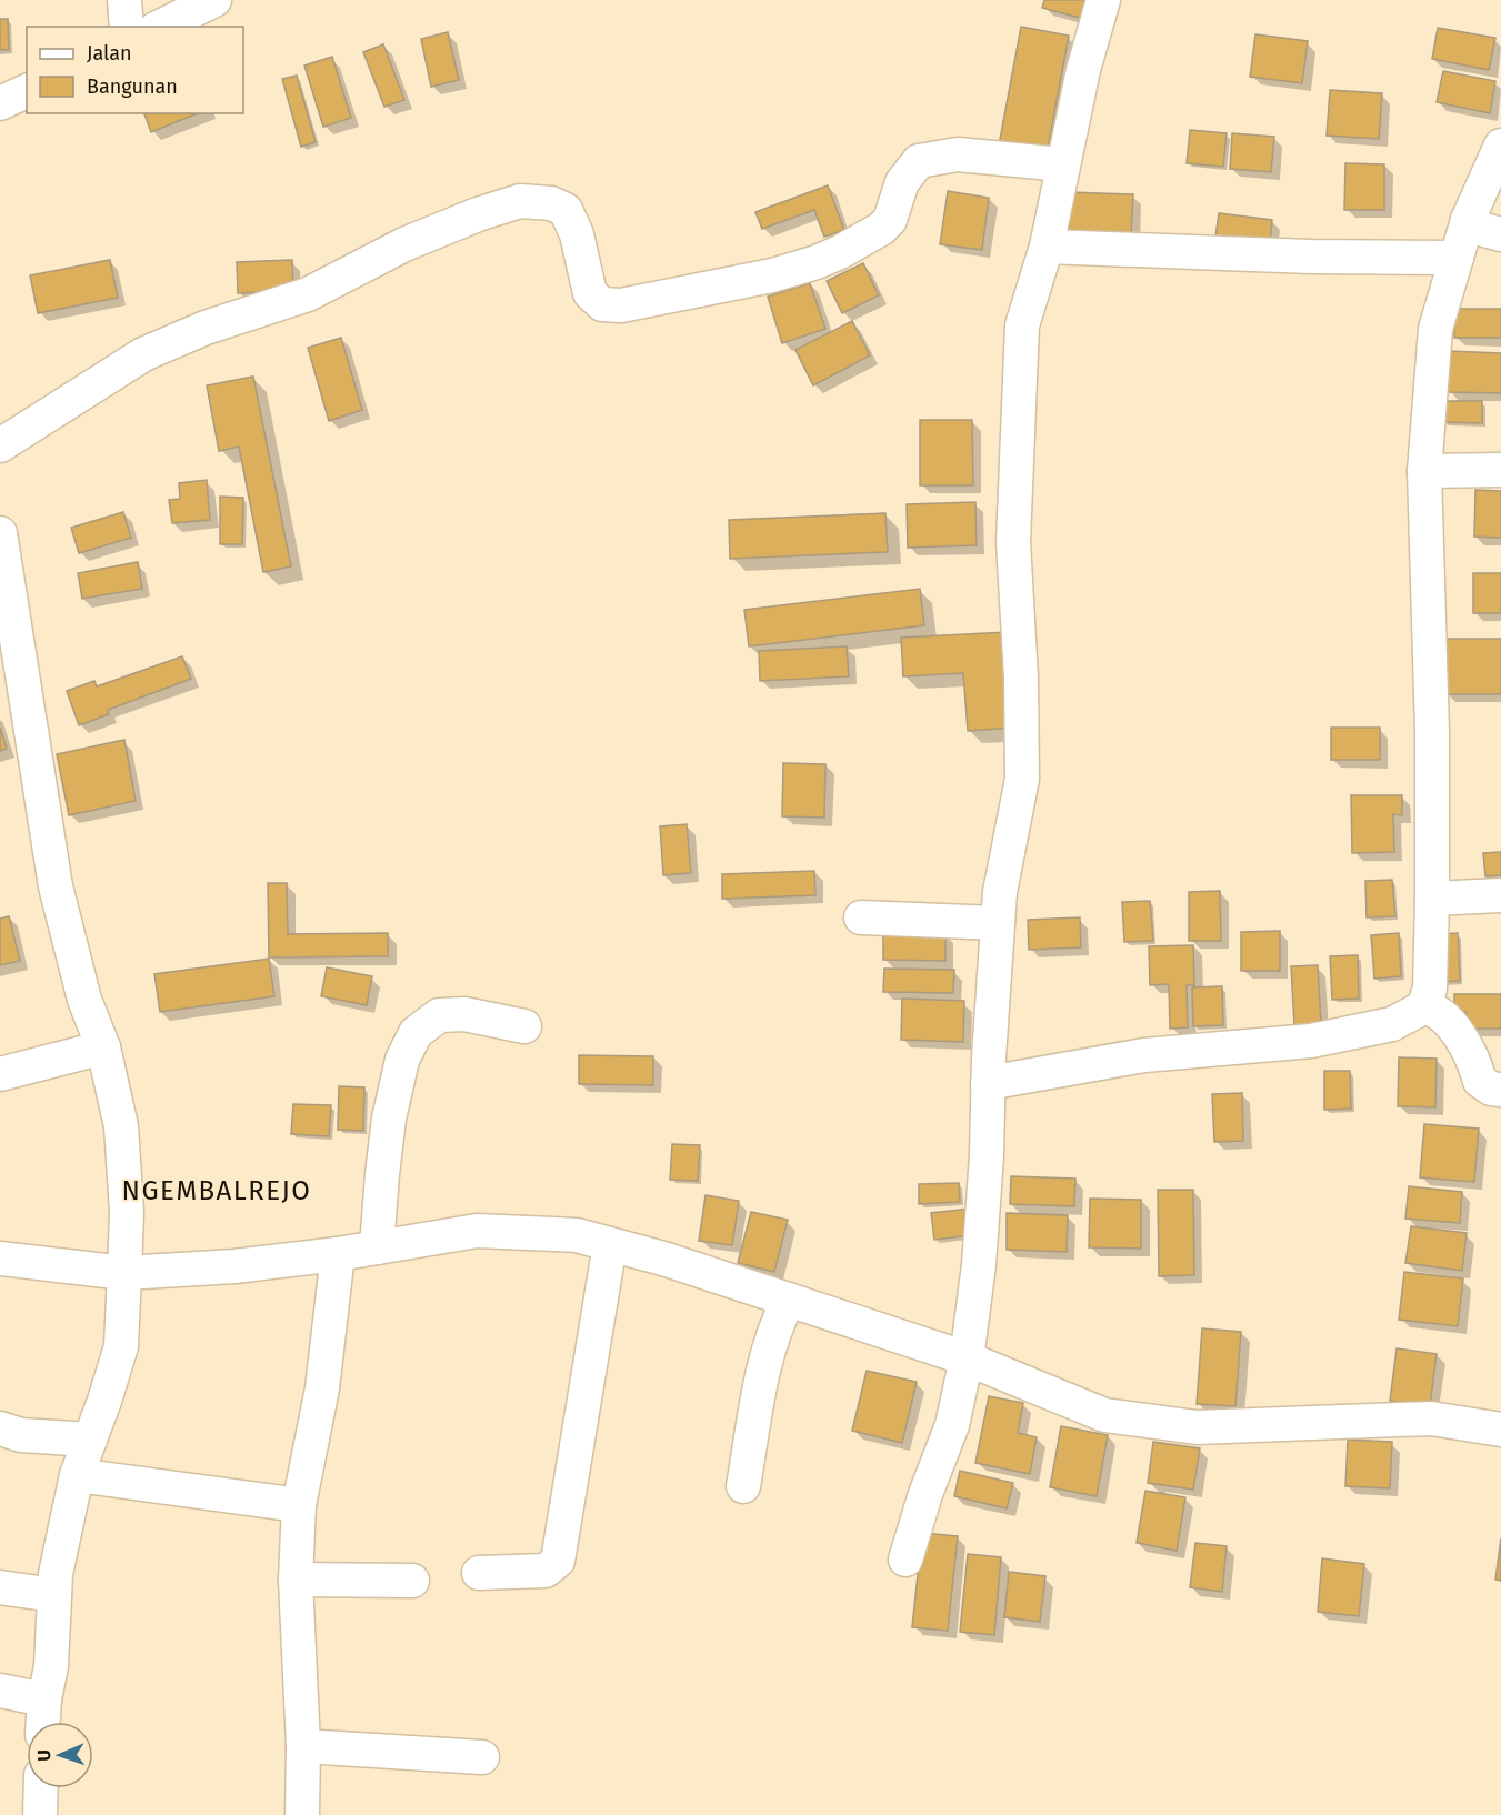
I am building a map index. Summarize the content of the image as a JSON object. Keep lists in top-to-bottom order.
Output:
{
  "districts": ["NGEMBALREJO"],
  "legend": ["Jalan", "Bangunan"],
  "north": "left"
}
